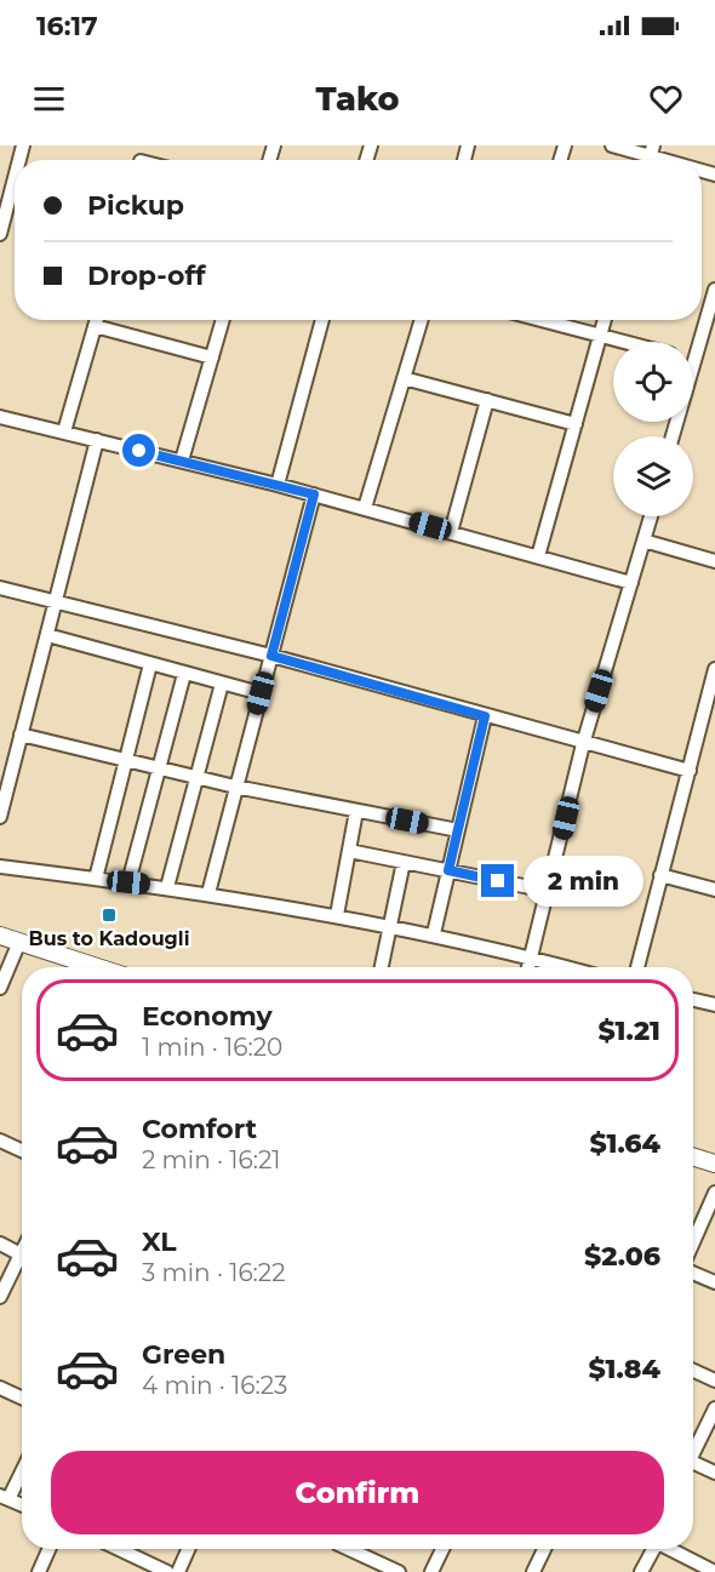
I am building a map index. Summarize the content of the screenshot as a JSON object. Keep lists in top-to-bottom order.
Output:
{
  "places": {
    "transit": ["Bus to Kadougli"]
  },
  "page": {
    "status": "16:17",
    "header": "Tako",
    "banner": ["Pickup", "Drop-off"],
    "bubble": "2 min",
    "list": [
      {
        "name": "Economy",
        "note": "1 min · 16:20",
        "value": "$1.21"
      },
      {
        "name": "Comfort",
        "note": "2 min · 16:21",
        "value": "$1.64"
      },
      {
        "name": "XL",
        "note": "3 min · 16:22",
        "value": "$2.06"
      },
      {
        "name": "Green",
        "note": "4 min · 16:23",
        "value": "$1.84"
      }
    ],
    "buttons": "Confirm"
  }
}
